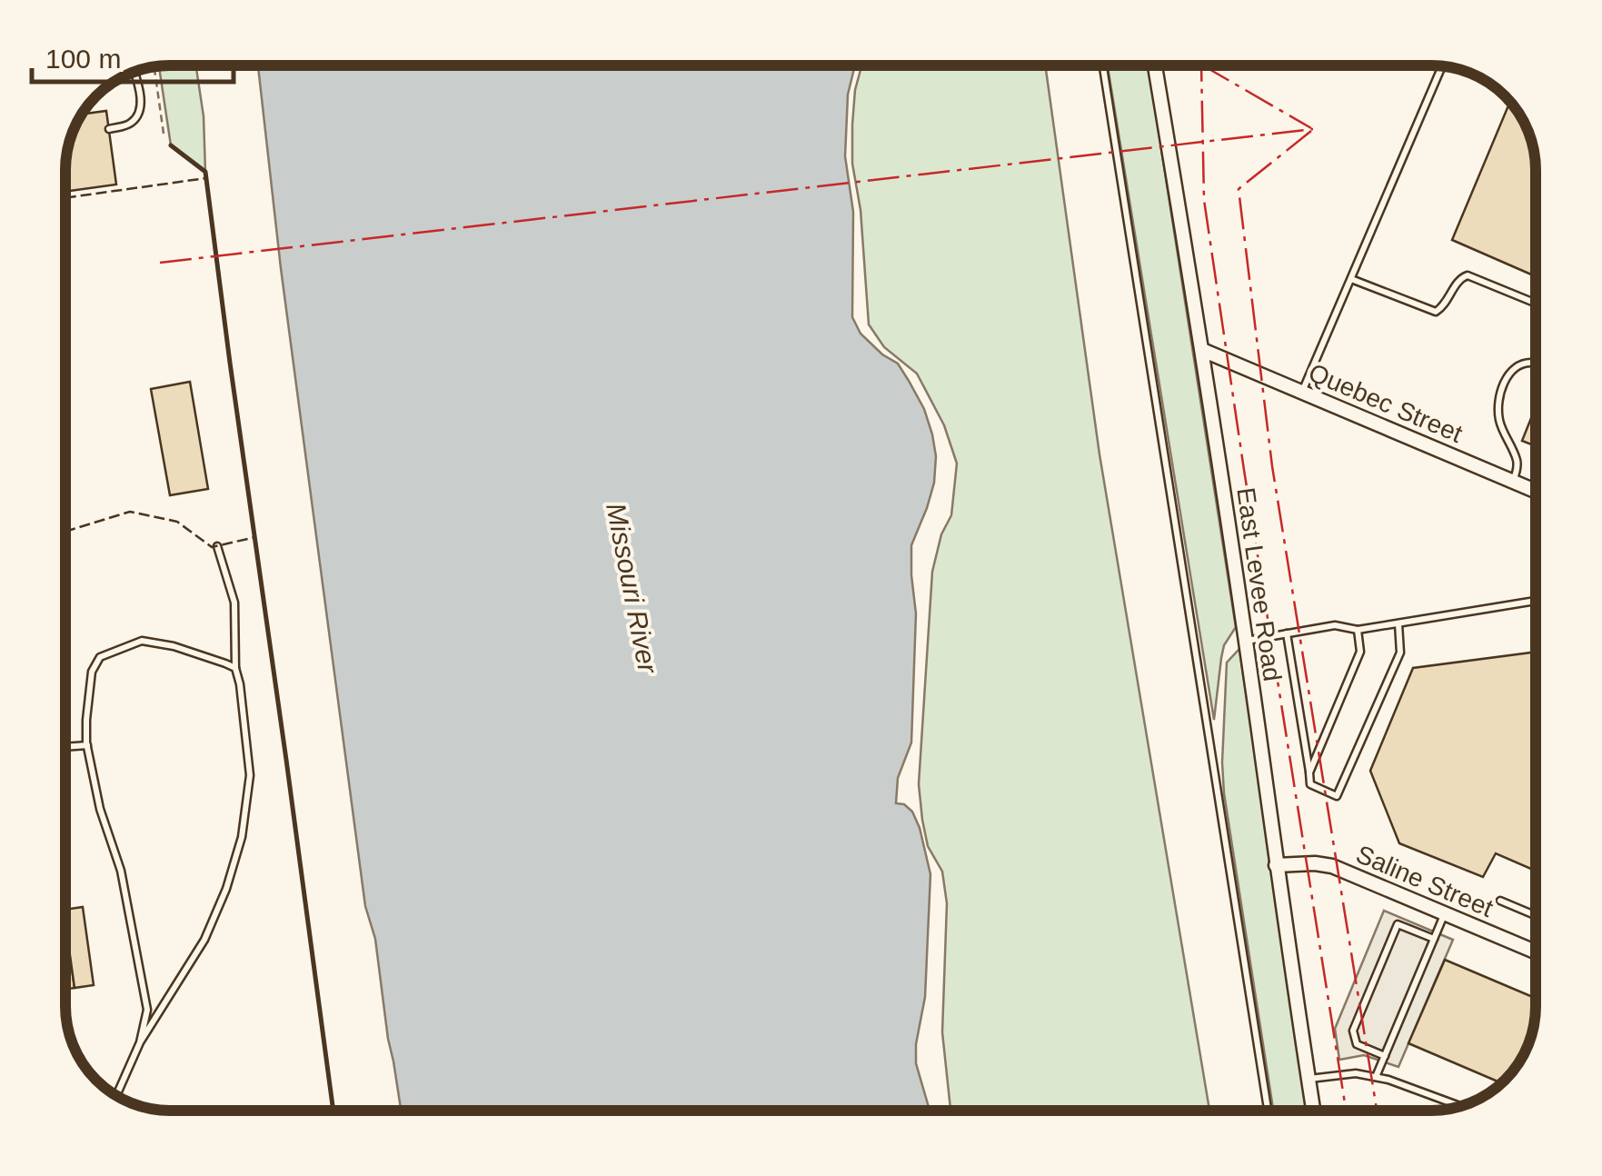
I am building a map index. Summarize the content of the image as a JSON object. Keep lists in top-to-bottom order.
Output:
{
  "streets": {
    "street": ["Quebec Street", "East Levee Road", "Saline Street"]
  },
  "crossings": [
    ["Quebec Street", "East Levee Road"],
    ["East Levee Road", "Saline Street"]
  ],
  "water": ["Missouri River"],
  "scale_bar": "100 m"
}
